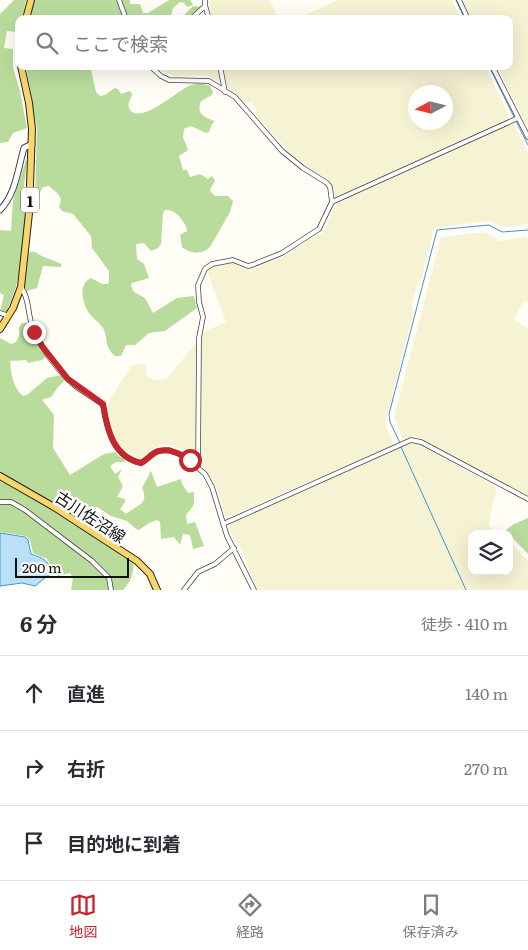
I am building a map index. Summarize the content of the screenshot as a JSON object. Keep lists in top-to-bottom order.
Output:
{
  "streets": {
    "main road": ["1", "古川佐沼線"]
  },
  "scale_bar": "200 m",
  "north": "left",
  "page": {
    "search": "ここで検索",
    "scale": "200 m",
    "heading": ["6 分", "徒歩 · 410 m"],
    "list": [
      ["直進", "140 m"],
      ["右折", "270 m"],
      "目的地に到着"
    ],
    "nav": ["地図", "経路", "保存済み"]
  }
}
